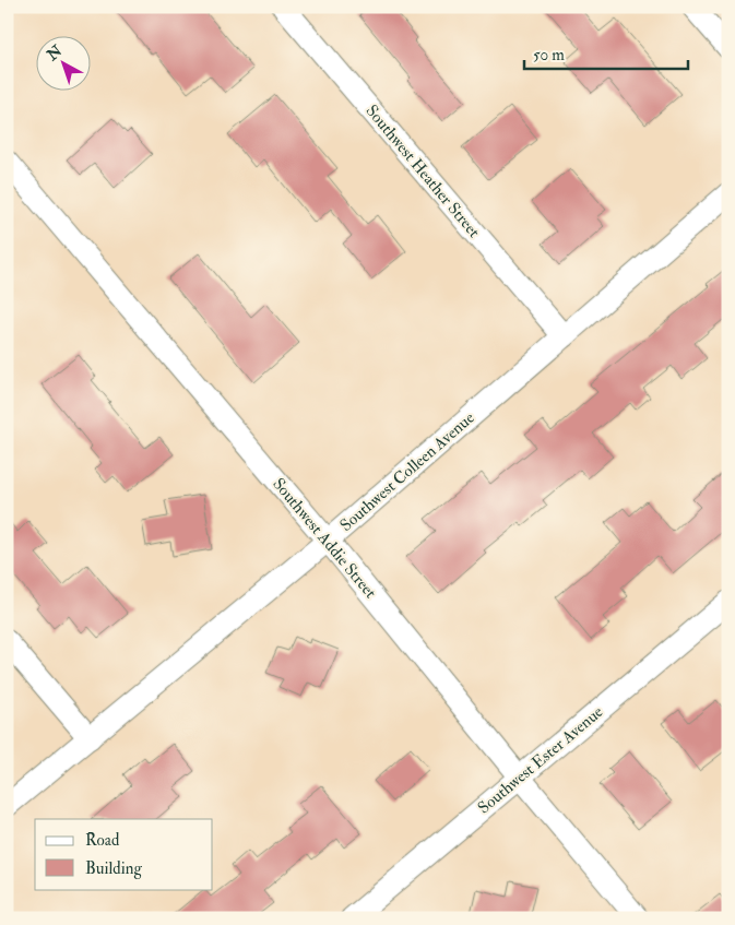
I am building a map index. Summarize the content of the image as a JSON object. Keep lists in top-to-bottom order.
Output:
{
  "streets": {
    "street": [
      "Southwest Heather Street",
      "Southwest Colleen Avenue",
      "Southwest Addie Street",
      "Southwest Ester Avenue"
    ]
  },
  "crossings": [
    ["Southwest Heather Street", "Southwest Colleen Avenue"],
    ["Southwest Colleen Avenue", "Southwest Addie Street"],
    ["Southwest Addie Street", "Southwest Ester Avenue"]
  ],
  "legend": ["Road", "Building"],
  "scale_bar": "50 m",
  "north": "top left"
}
